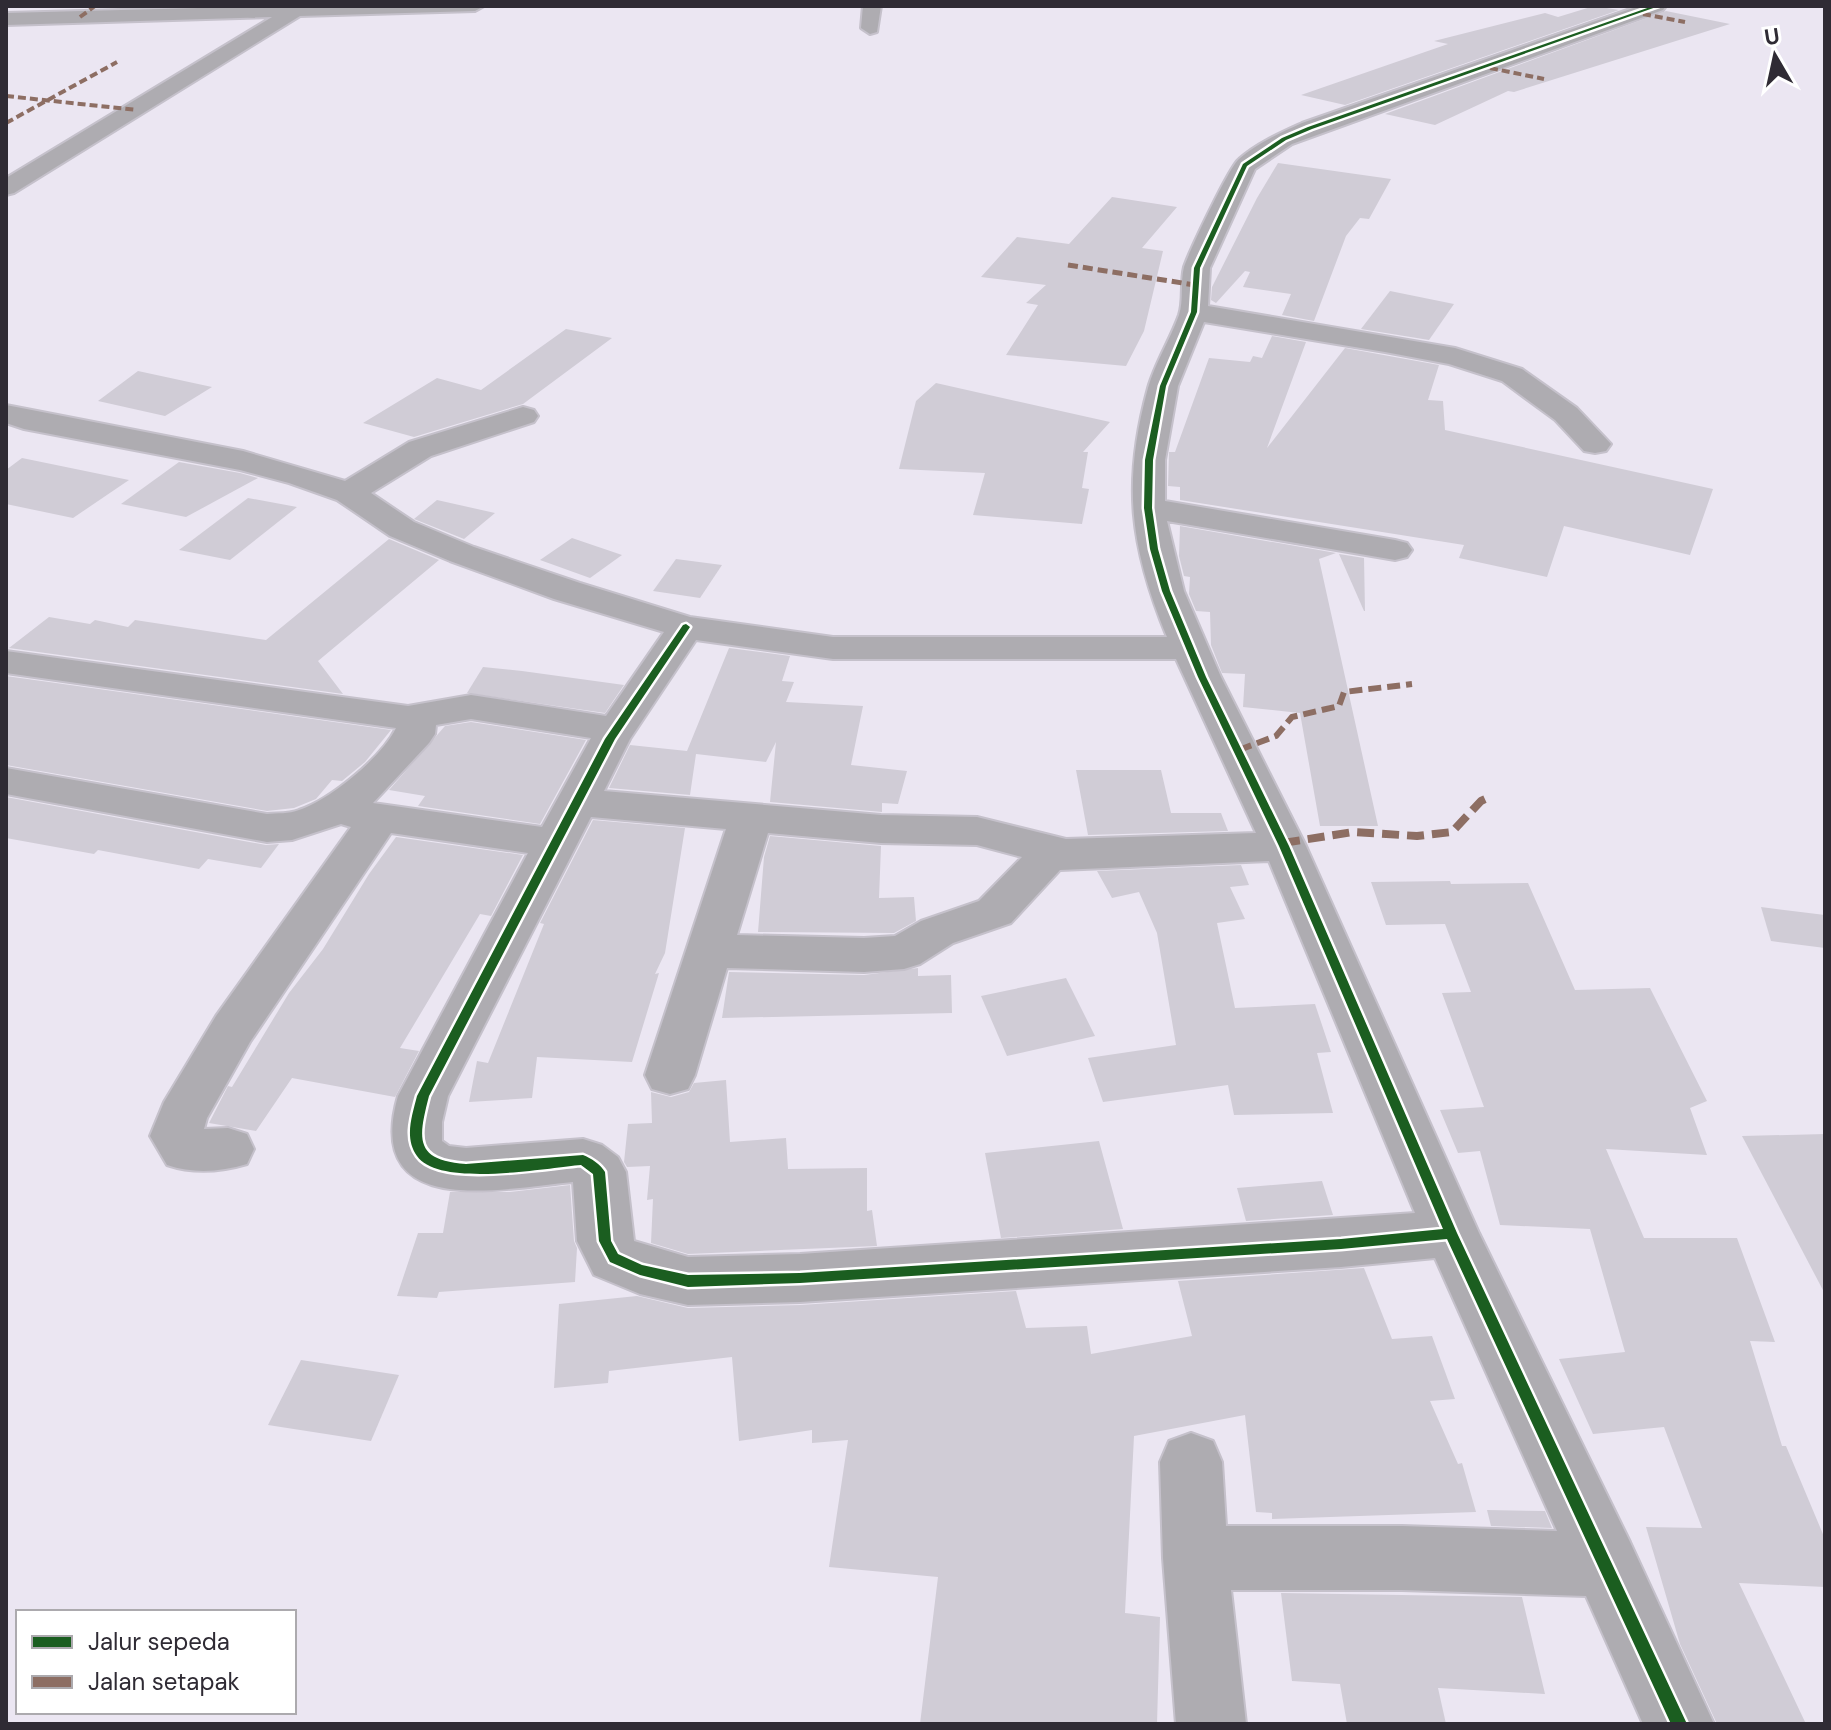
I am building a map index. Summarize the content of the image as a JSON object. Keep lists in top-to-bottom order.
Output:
{
  "legend": ["Jalur sepeda", "Jalan setapak"],
  "north": "top"
}
